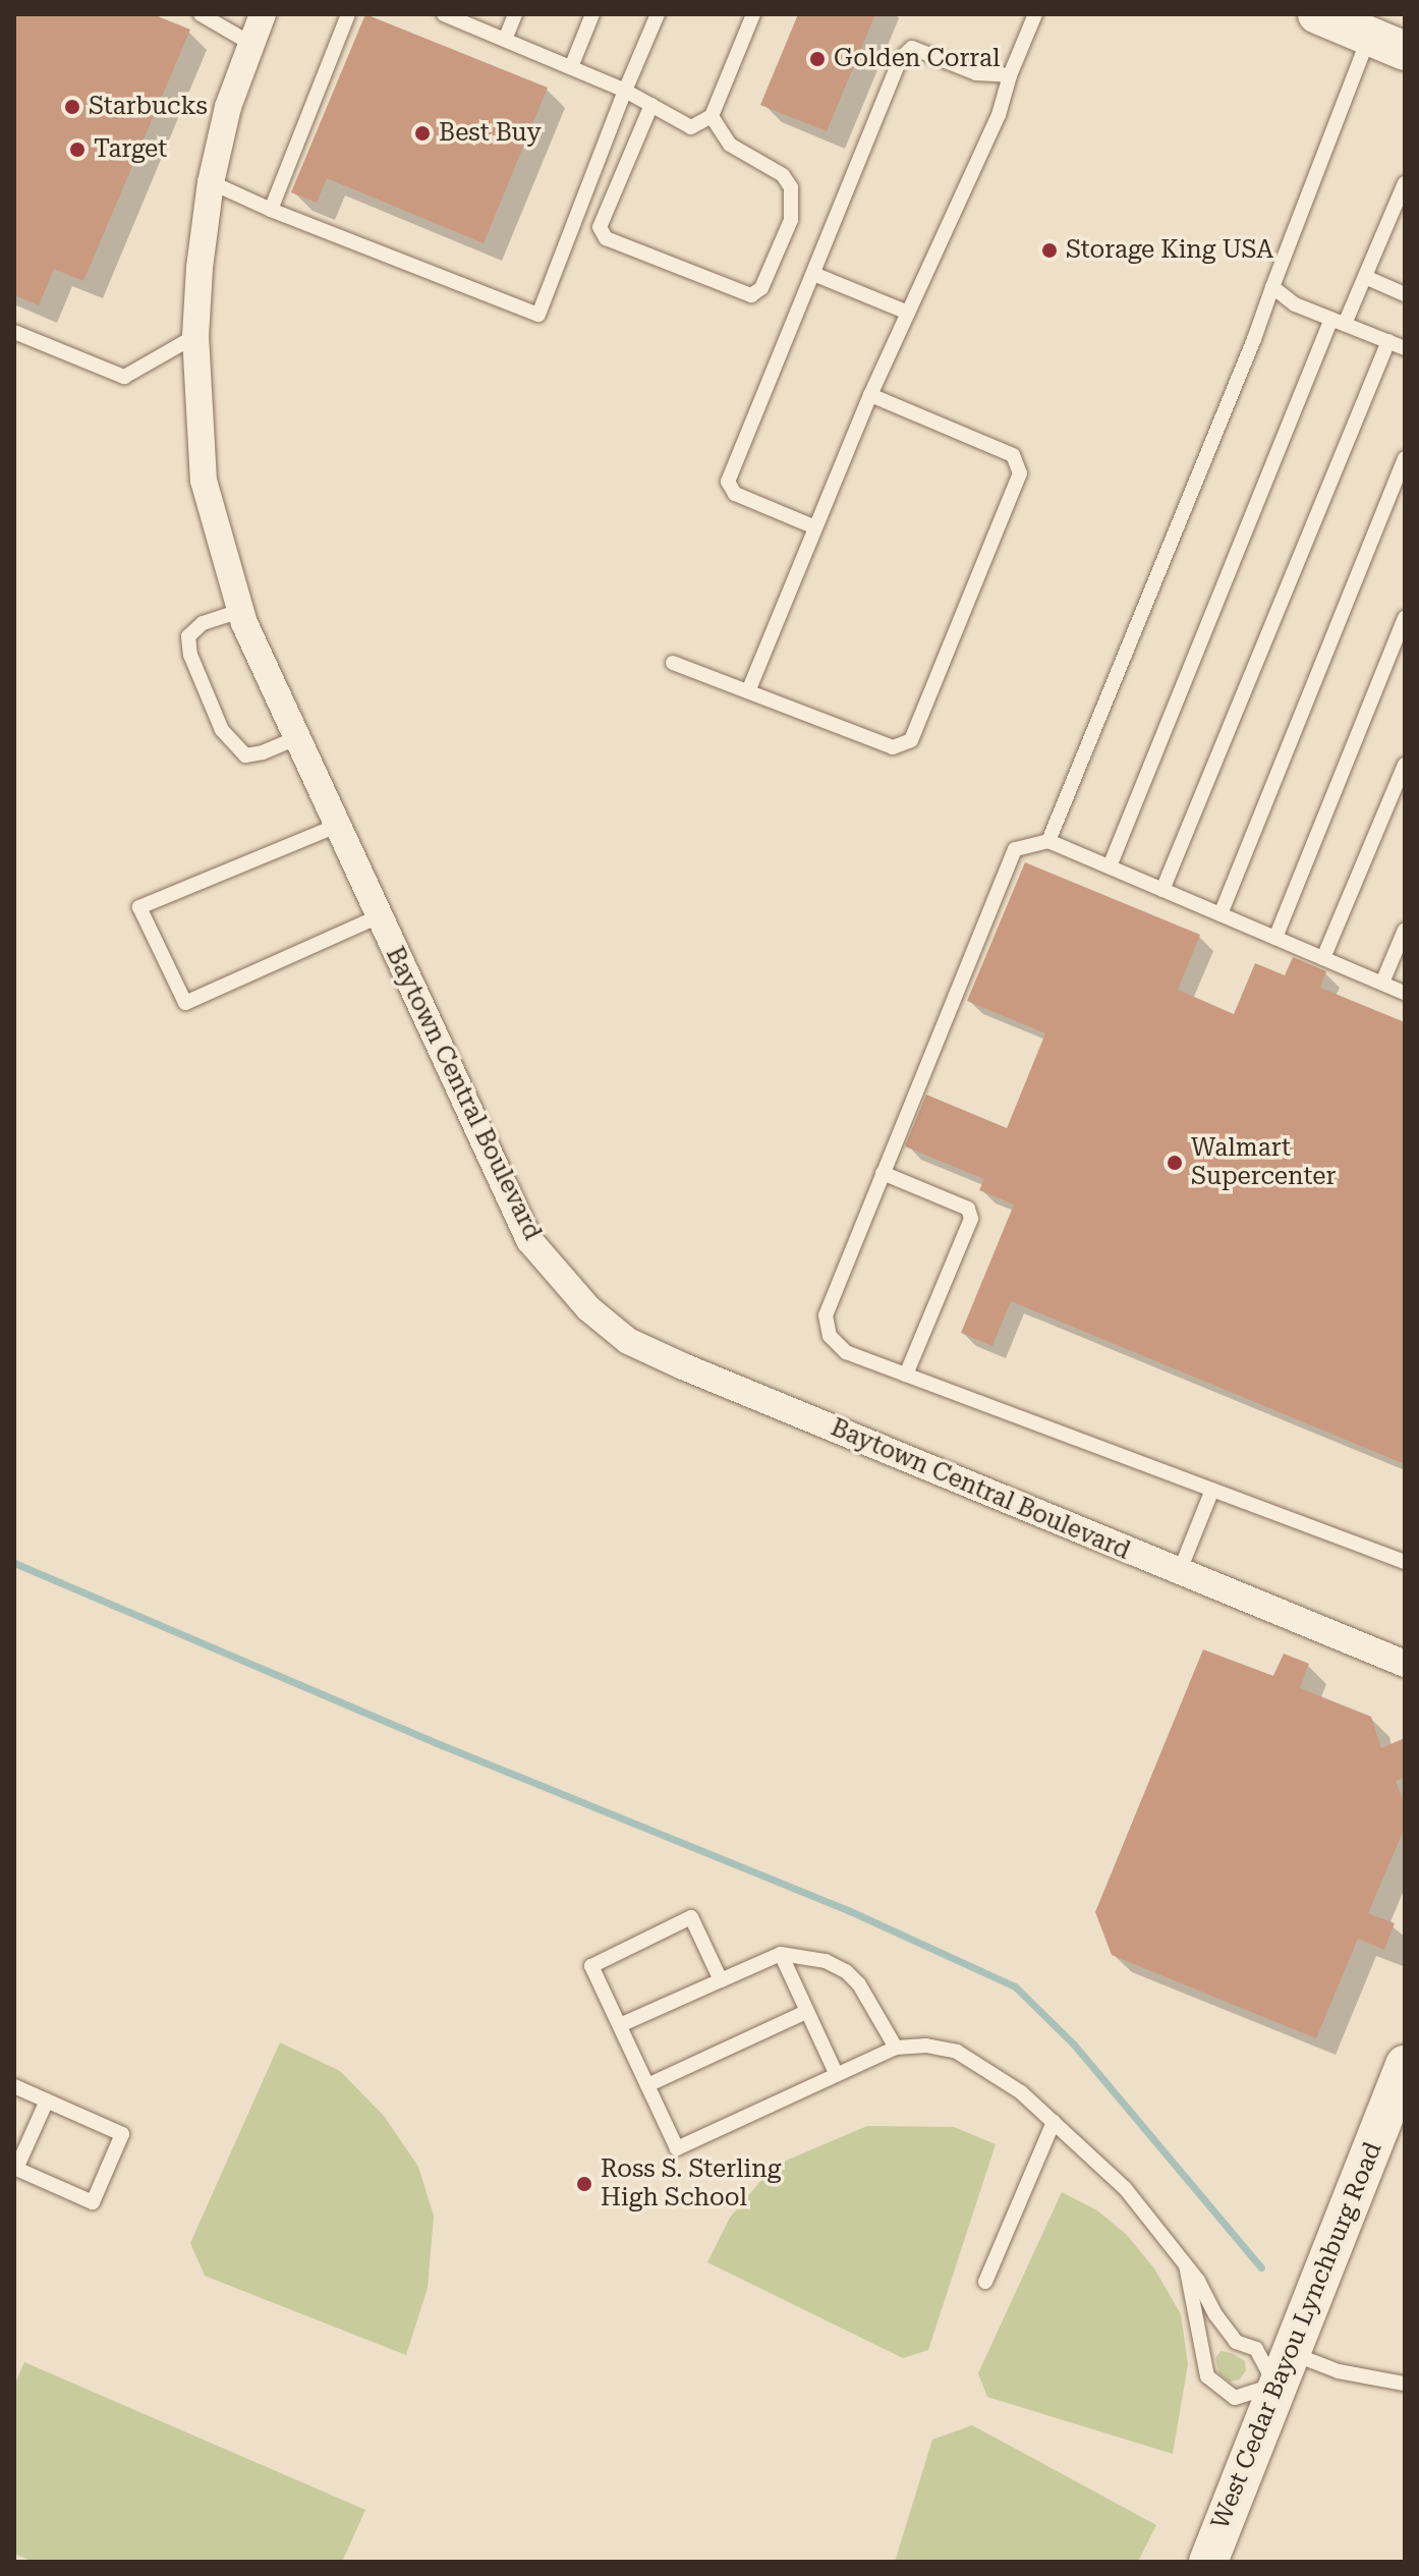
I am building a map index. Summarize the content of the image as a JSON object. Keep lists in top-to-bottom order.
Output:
{
  "streets": {
    "main road": ["West Cedar Bayou Lynchburg Road"],
    "street": ["Baytown Central Boulevard"]
  },
  "places": [
    "Golden Corral",
    "Starbucks",
    "Best Buy",
    "Target",
    "Storage King USA",
    "Walmart Supercenter",
    "Ross S. Sterling High School"
  ]
}
